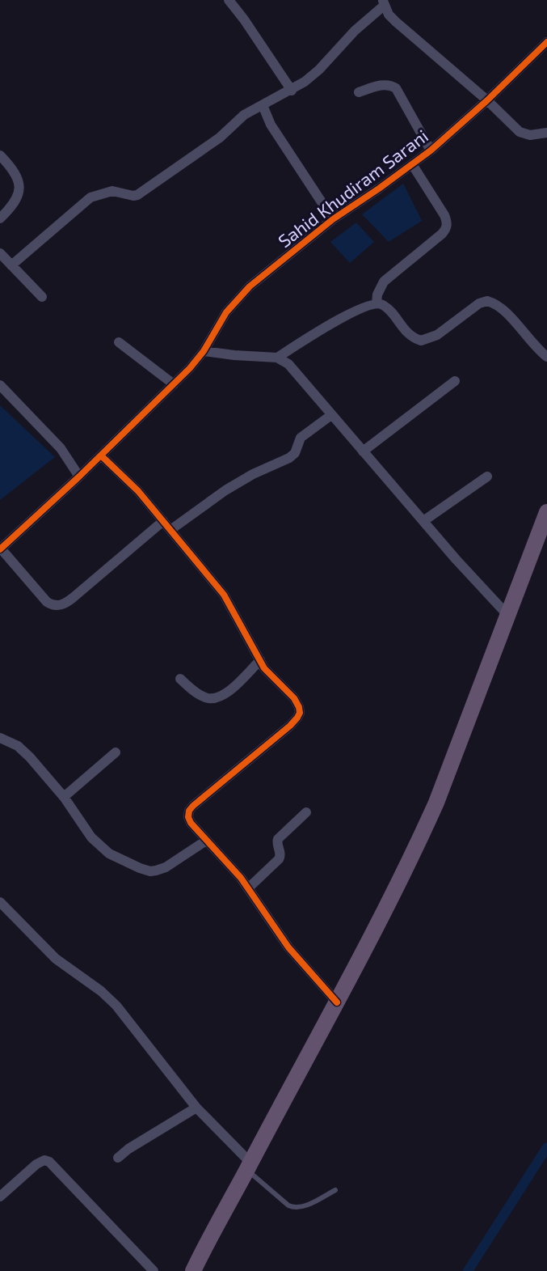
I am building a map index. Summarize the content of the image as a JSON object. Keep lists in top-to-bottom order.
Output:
{
  "streets": {
    "street": ["Sahid Khudiram Sarani"]
  }
}
